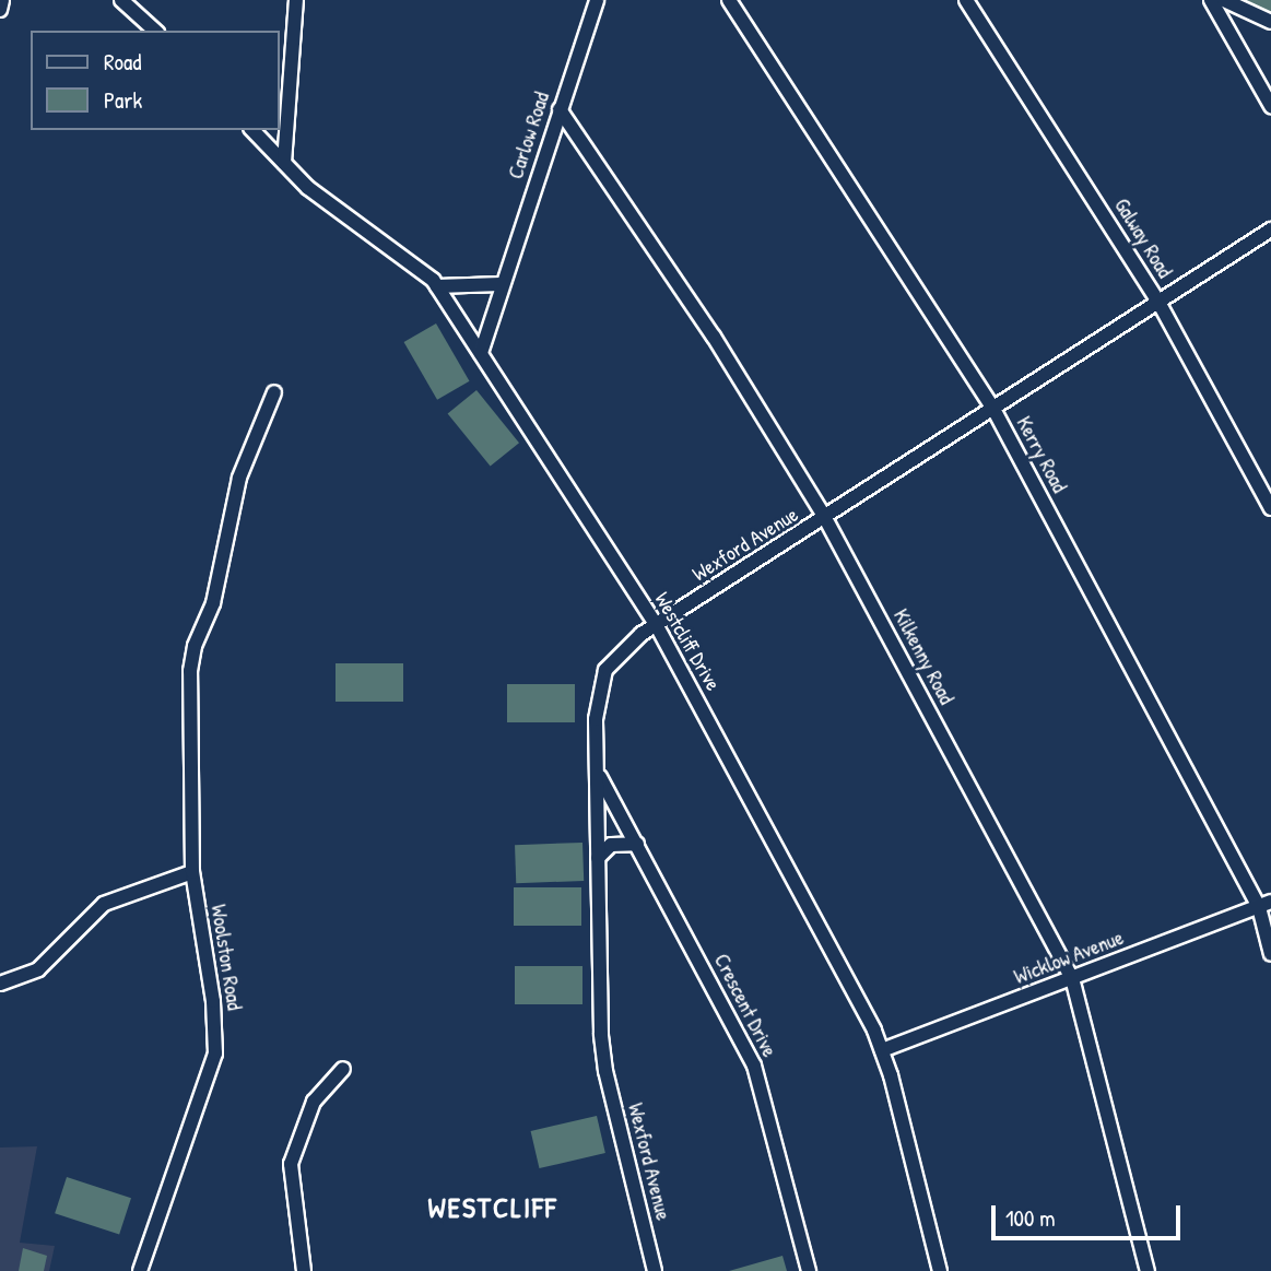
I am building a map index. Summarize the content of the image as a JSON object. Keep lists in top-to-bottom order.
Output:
{
  "streets": {
    "street": [
      "Carlow Road",
      "Galway Road",
      "Kerry Road",
      "Wexford Avenue",
      "Westcliff Drive",
      "Kilkenny Road",
      "Woolston Road",
      "Wicklow Avenue",
      "Crescent Drive"
    ]
  },
  "crossings": [
    ["Carlow Road", "Westcliff Drive"],
    ["Carlow Road", "Kilkenny Road"],
    ["Galway Road", "Wexford Avenue"],
    ["Kerry Road", "Wexford Avenue"],
    ["Kerry Road", "Wicklow Avenue"],
    ["Wexford Avenue", "Westcliff Drive"],
    ["Wexford Avenue", "Kilkenny Road"],
    ["Wexford Avenue", "Crescent Drive"],
    ["Westcliff Drive", "Wicklow Avenue"],
    ["Kilkenny Road", "Wicklow Avenue"]
  ],
  "districts": ["WESTCLIFF"],
  "legend": ["Road", "Park"],
  "scale_bar": "100 m"
}
